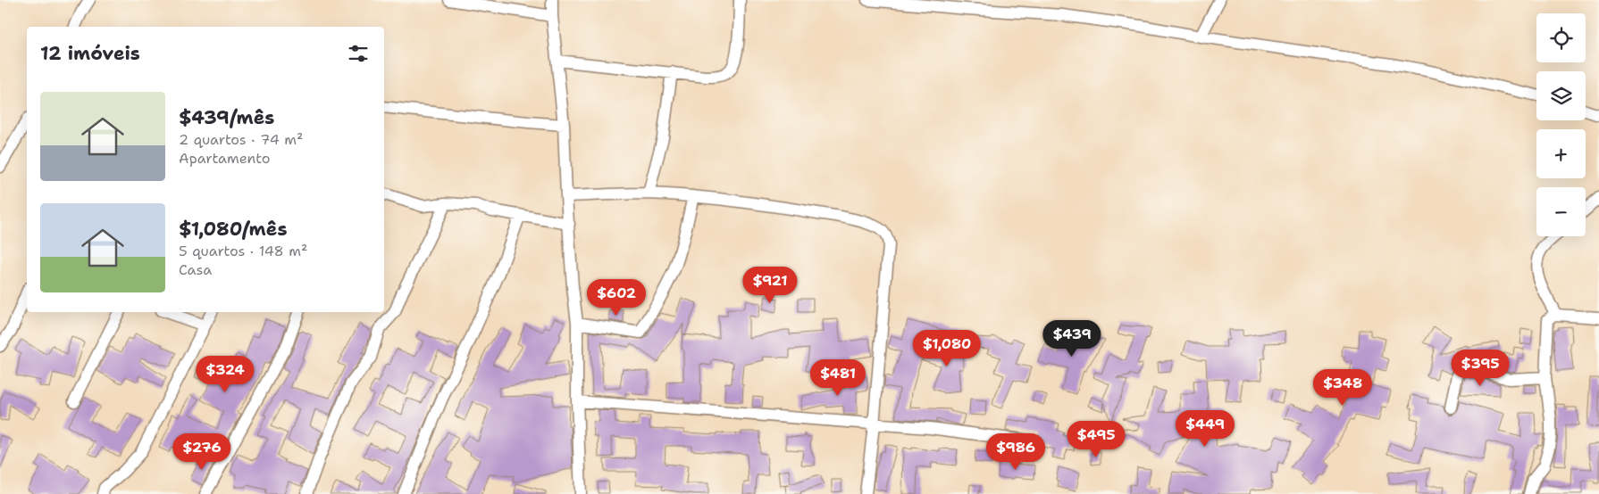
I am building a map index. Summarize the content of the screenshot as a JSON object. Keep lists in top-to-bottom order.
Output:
{
  "page": {
    "map_buttons": ["+", "−"],
    "heading": "12 imóveis",
    "list": [
      {
        "name": "$439/mês",
        "note": "2 quartos · 74 m² · Apartamento"
      },
      {
        "name": "$1,080/mês",
        "note": "5 quartos · 148 m² · Casa"
      }
    ],
    "price": [
      "$921",
      "$602",
      "$439",
      "$1,080",
      "$395",
      "$324",
      "$481",
      "$348",
      "$449",
      "$495",
      "$276",
      "$986"
    ]
  }
}
